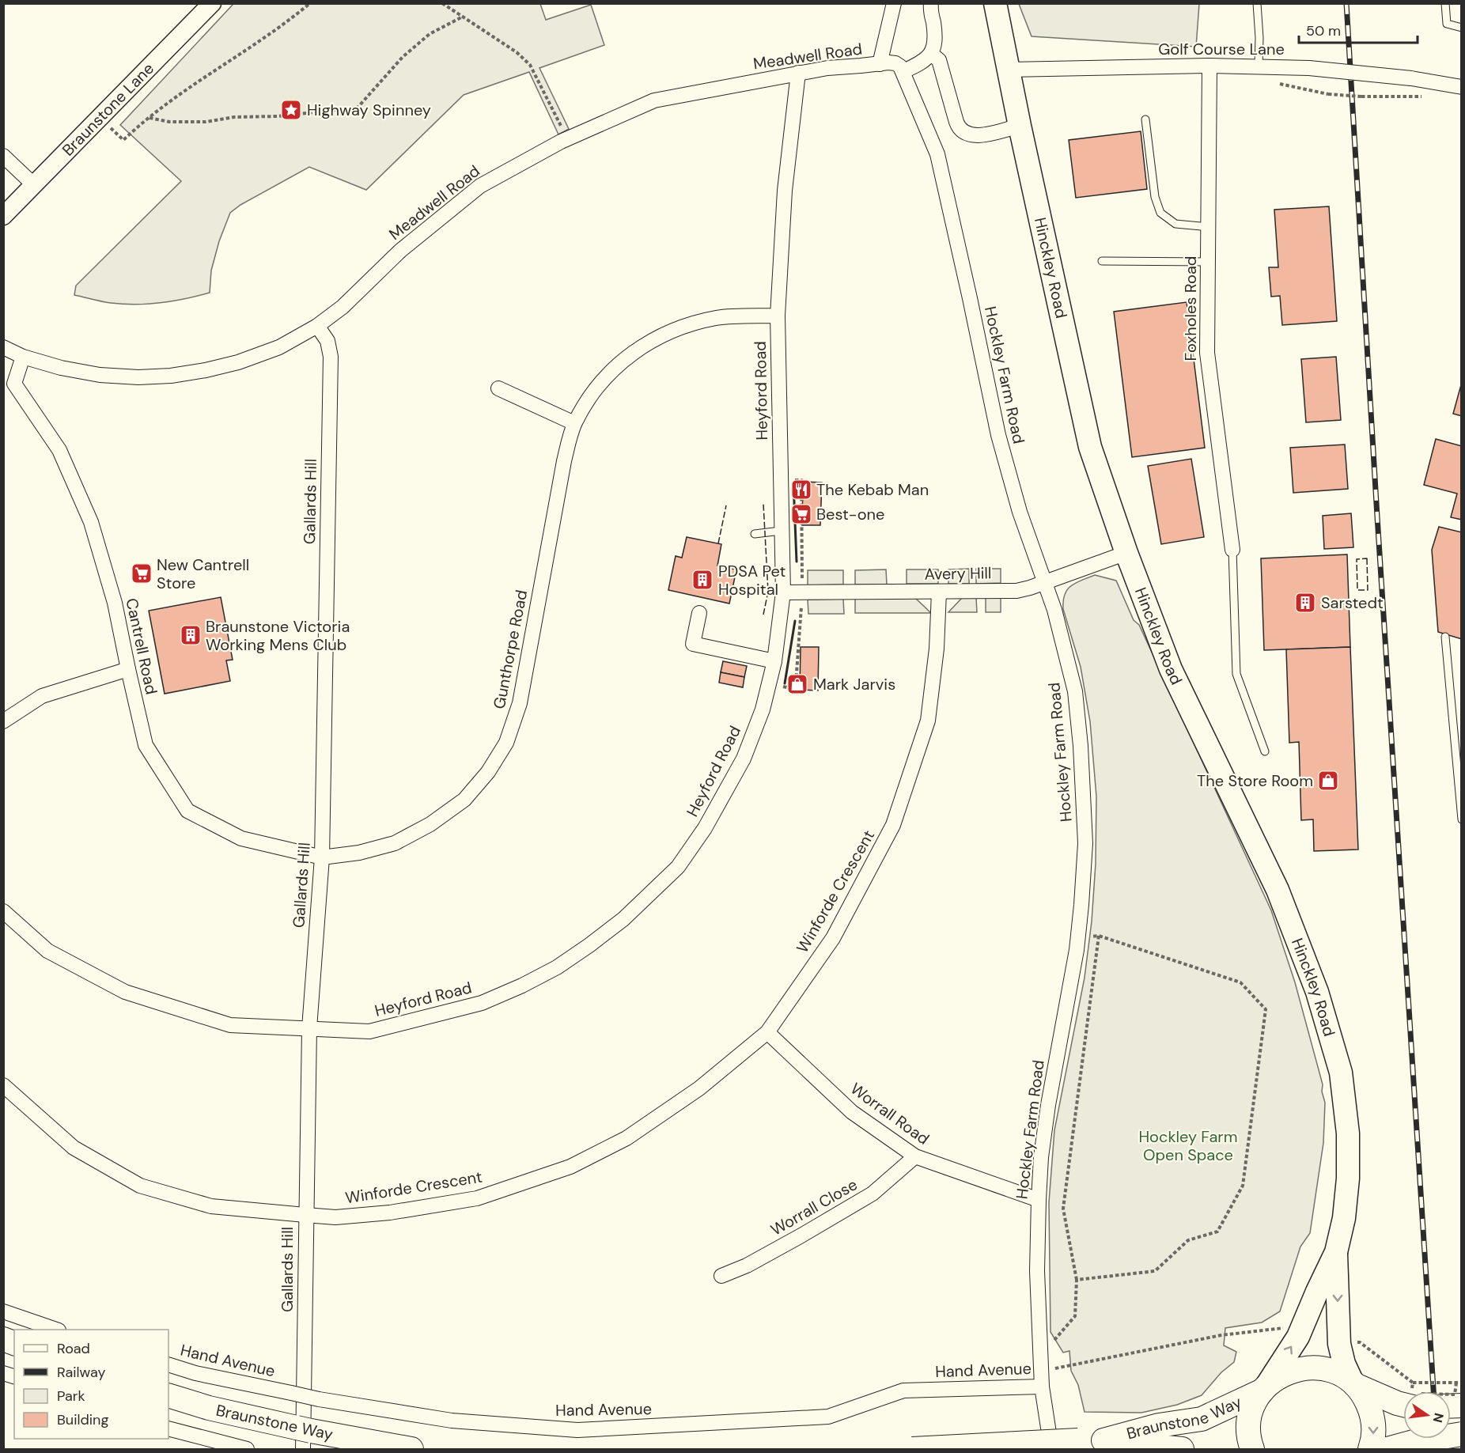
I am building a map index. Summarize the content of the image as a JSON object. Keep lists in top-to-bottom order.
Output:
{
  "streets": {
    "highway": ["Braunstone Way"],
    "main road": ["Hinckley Road"],
    "street": [
      "Golf Course Lane",
      "Meadwell Road",
      "Braunstone Lane",
      "Foxholes Road",
      "Hockley Farm Road",
      "Heyford Road",
      "Gallards Hill",
      "Avery Hill",
      "Cantrell Road",
      "Gunthorpe Road",
      "Winforde Crescent",
      "Worrall Road",
      "Worrall Close",
      "Hand Avenue"
    ]
  },
  "crossings": [
    ["Golf Course Lane", "Hinckley Road"],
    ["Golf Course Lane", "Foxholes Road"],
    ["Meadwell Road", "Hockley Farm Road"],
    ["Meadwell Road", "Heyford Road"],
    ["Meadwell Road", "Gallards Hill"],
    ["Meadwell Road", "Cantrell Road"],
    ["Hinckley Road", "Avery Hill"],
    ["Hinckley Road", "Braunstone Way"],
    ["Hockley Farm Road", "Avery Hill"],
    ["Hockley Farm Road", "Worrall Road"],
    ["Hockley Farm Road", "Hand Avenue"],
    ["Heyford Road", "Gallards Hill"],
    ["Heyford Road", "Avery Hill"],
    ["Heyford Road", "Gunthorpe Road"],
    ["Gallards Hill", "Cantrell Road"],
    ["Gallards Hill", "Gunthorpe Road"],
    ["Gallards Hill", "Winforde Crescent"],
    ["Gallards Hill", "Braunstone Way"],
    ["Avery Hill", "Winforde Crescent"],
    ["Cantrell Road", "Gunthorpe Road"],
    ["Winforde Crescent", "Worrall Road"],
    ["Worrall Road", "Worrall Close"]
  ],
  "parks": ["Hockley Farm Open Space"],
  "places": {
    "place": ["Highway Spinney"],
    "restaurant": ["The Kebab Man"],
    "supermarket": ["Best-one", "New Cantrell Store"],
    "building": ["PDSA Pet Hospital", "Sarstedt", "Braunstone Victoria Working Mens Club"],
    "shop": ["Mark Jarvis", "The Store Room"]
  },
  "legend": [
    "Road",
    "Railway",
    "Park",
    "Building"
  ],
  "scale_bar": "50 m",
  "north": "right"
}
